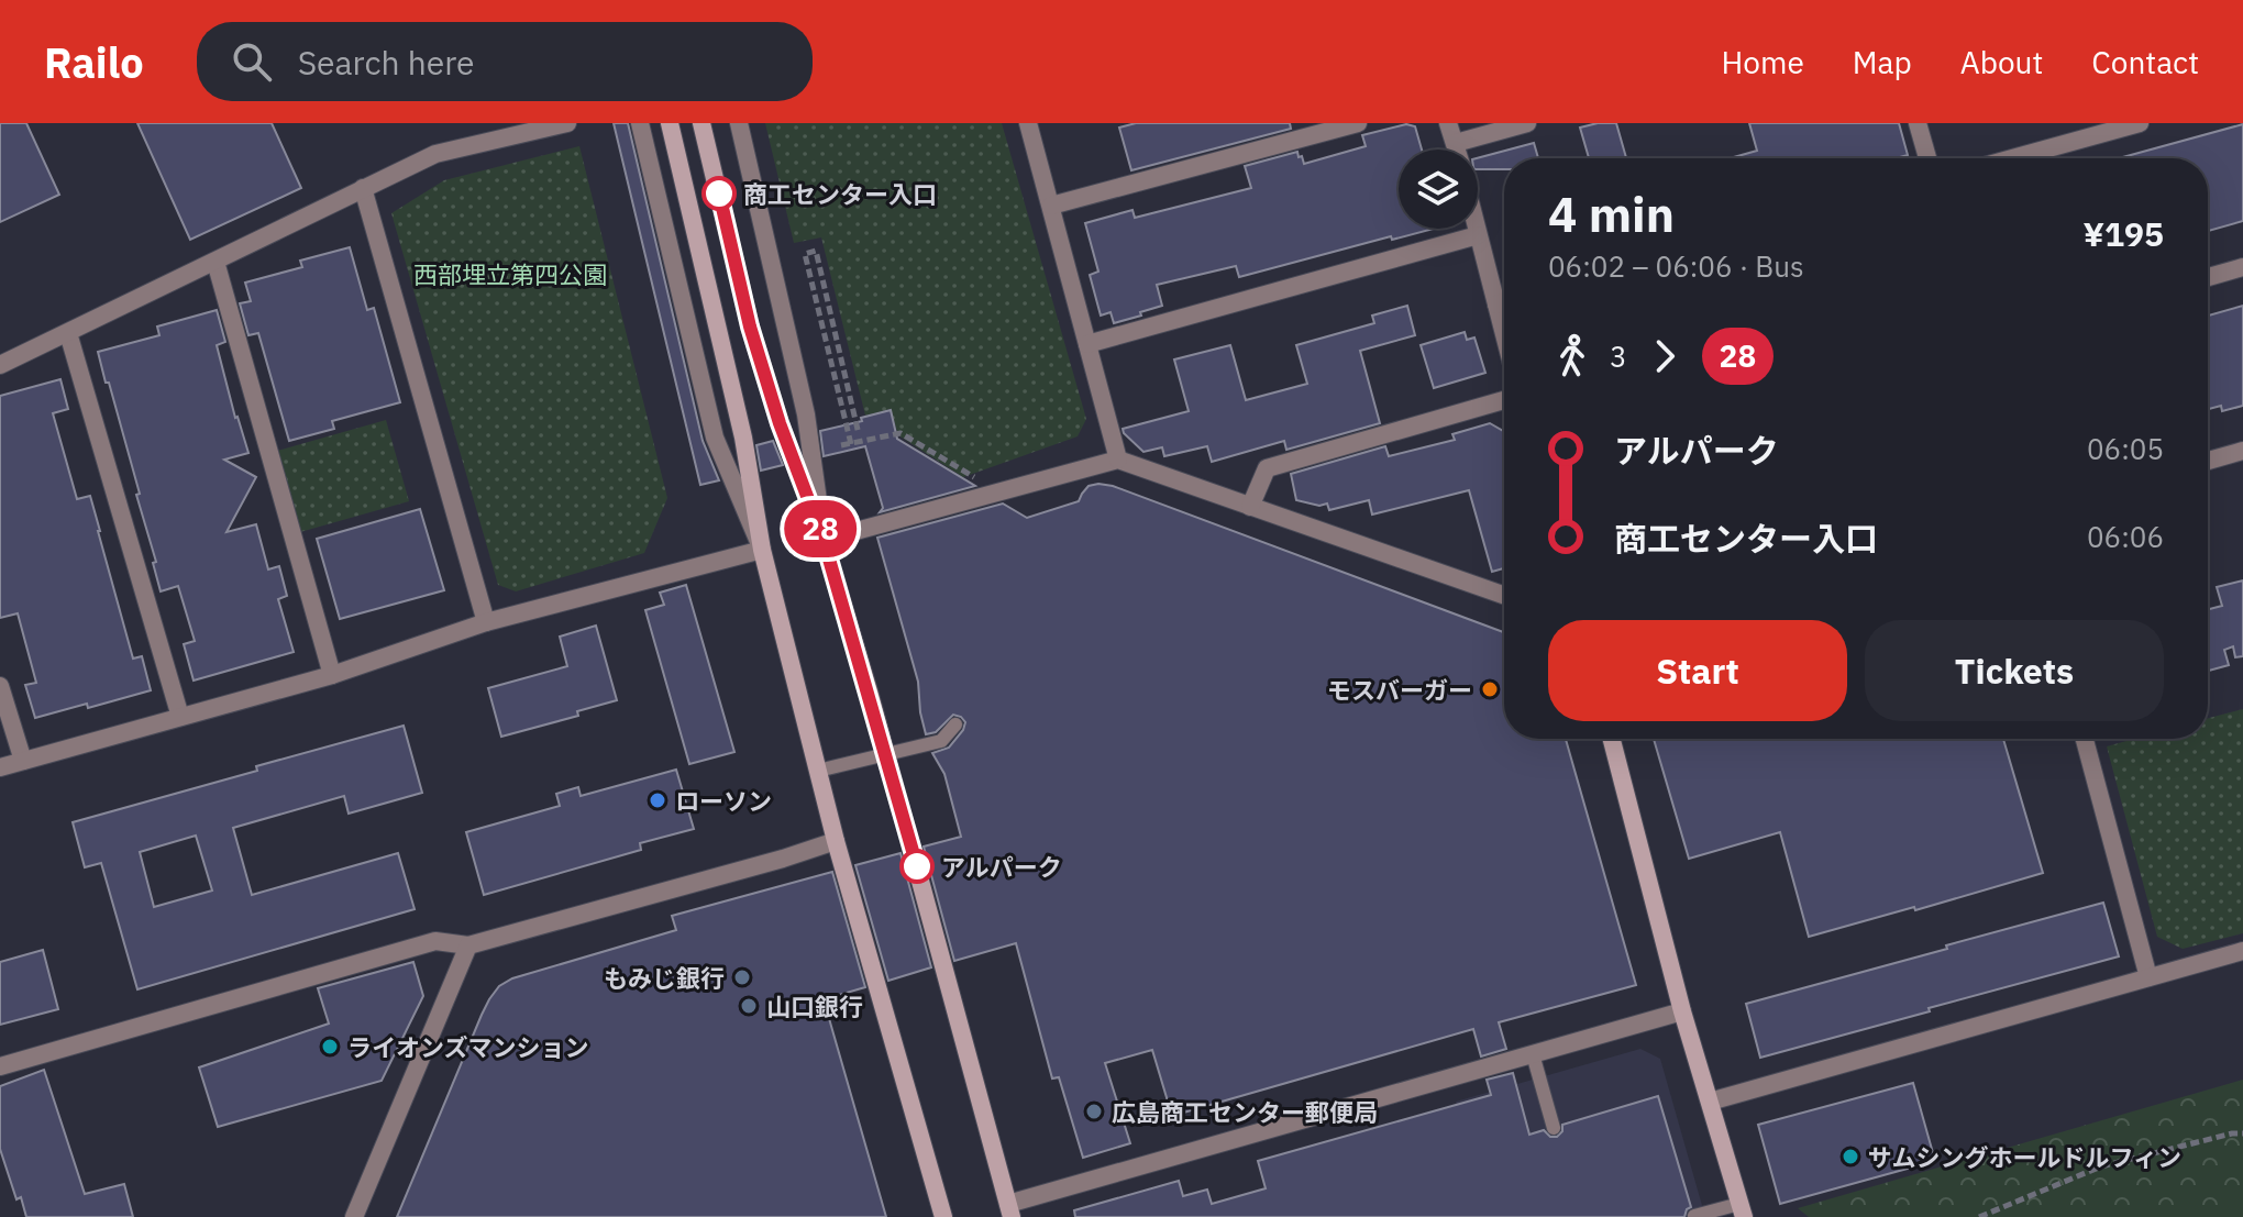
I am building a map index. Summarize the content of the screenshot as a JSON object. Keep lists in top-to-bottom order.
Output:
{
  "parks": ["西部埋立第四公園"],
  "places": [
    "商工センター入口",
    "モスバーガー",
    "ローソン",
    "アルパーク",
    "もみじ銀行",
    "山口銀行",
    "ライオンズマンション",
    "広島商工センター郵便局",
    "サムシングホールドルフィン"
  ],
  "lines": ["bus line 28"],
  "page": {
    "header": "Railo",
    "search": "Search here",
    "nav": [
      "Home",
      "Map",
      "About",
      "Contact"
    ],
    "on_map": "28",
    "heading": ["4 min", "06:02 – 06:06 · Bus", "¥195"],
    "legs": ["3", "28"],
    "list": [
      {
        "name": "アルパーク",
        "value": "06:05"
      },
      {
        "name": "商工センター入口",
        "value": "06:06"
      }
    ],
    "buttons": ["Start", "Tickets"]
  }
}
